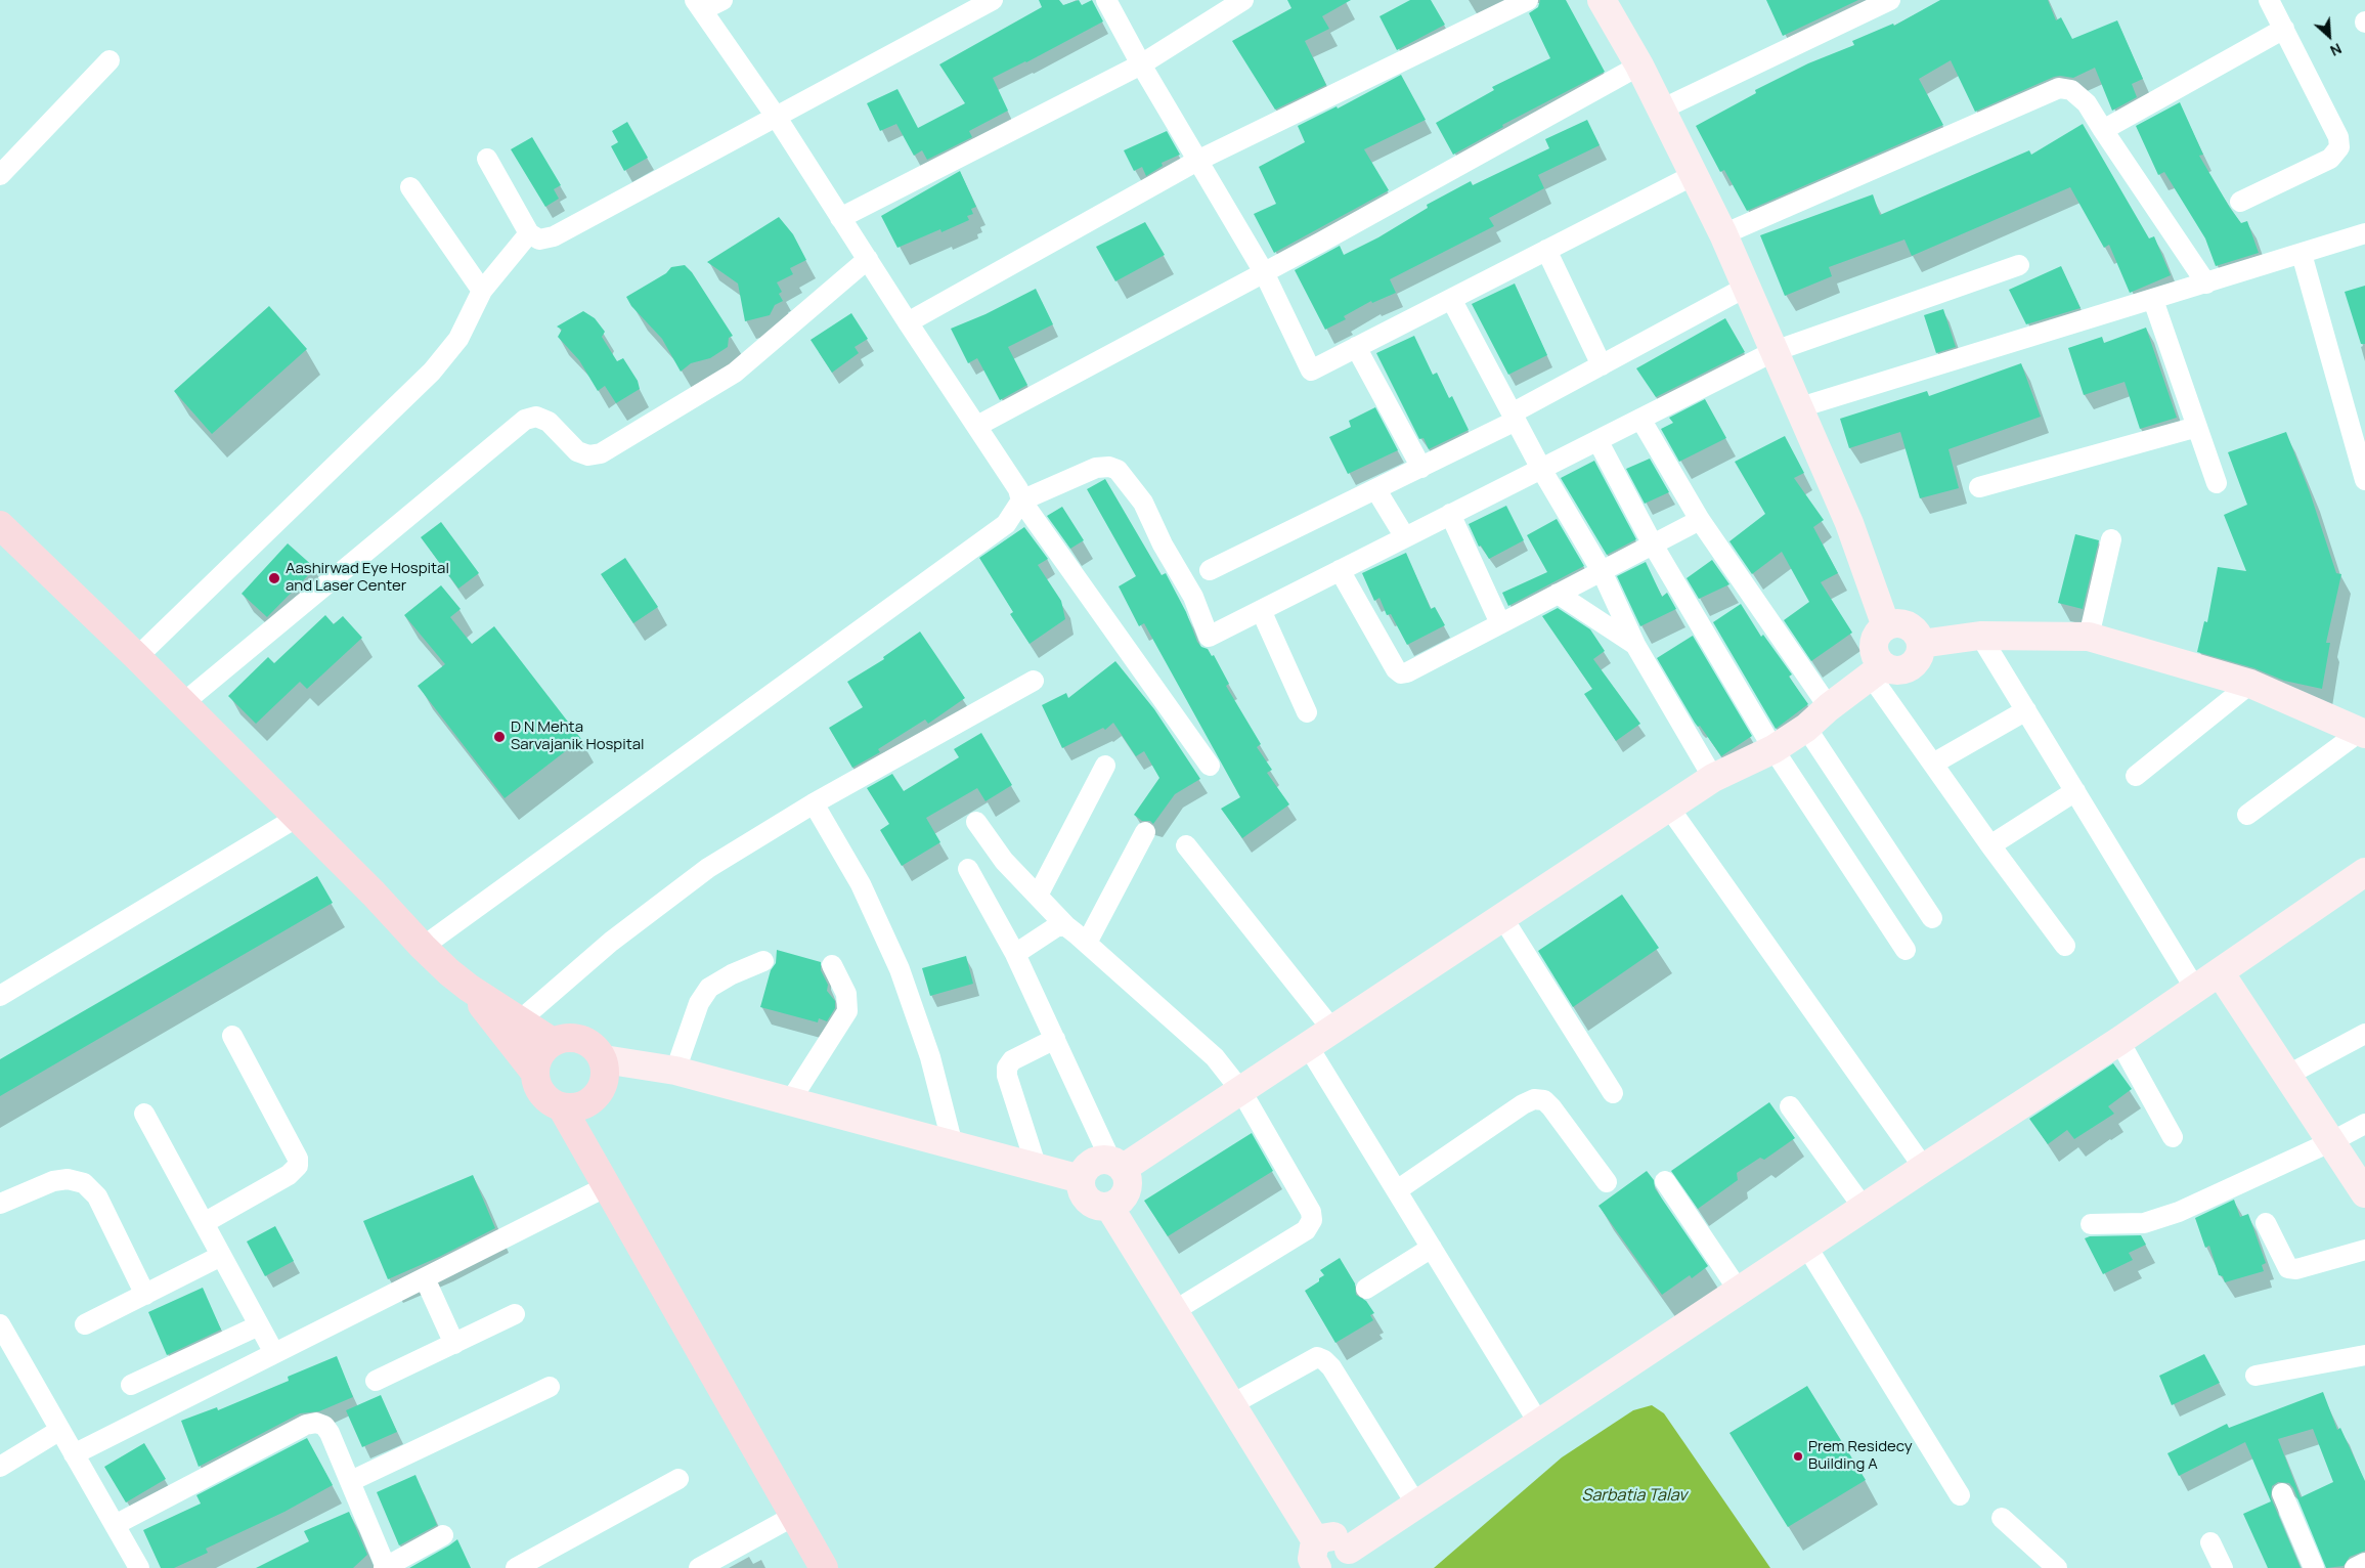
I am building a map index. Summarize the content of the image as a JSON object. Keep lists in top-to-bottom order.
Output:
{
  "water": ["Sarbatia Talav"],
  "places": ["Aashirwad Eye Hospital and Laser Center", "D N Mehta Sarvajanik Hospital", "Prem Residecy Building A"],
  "north": "bottom right"
}
